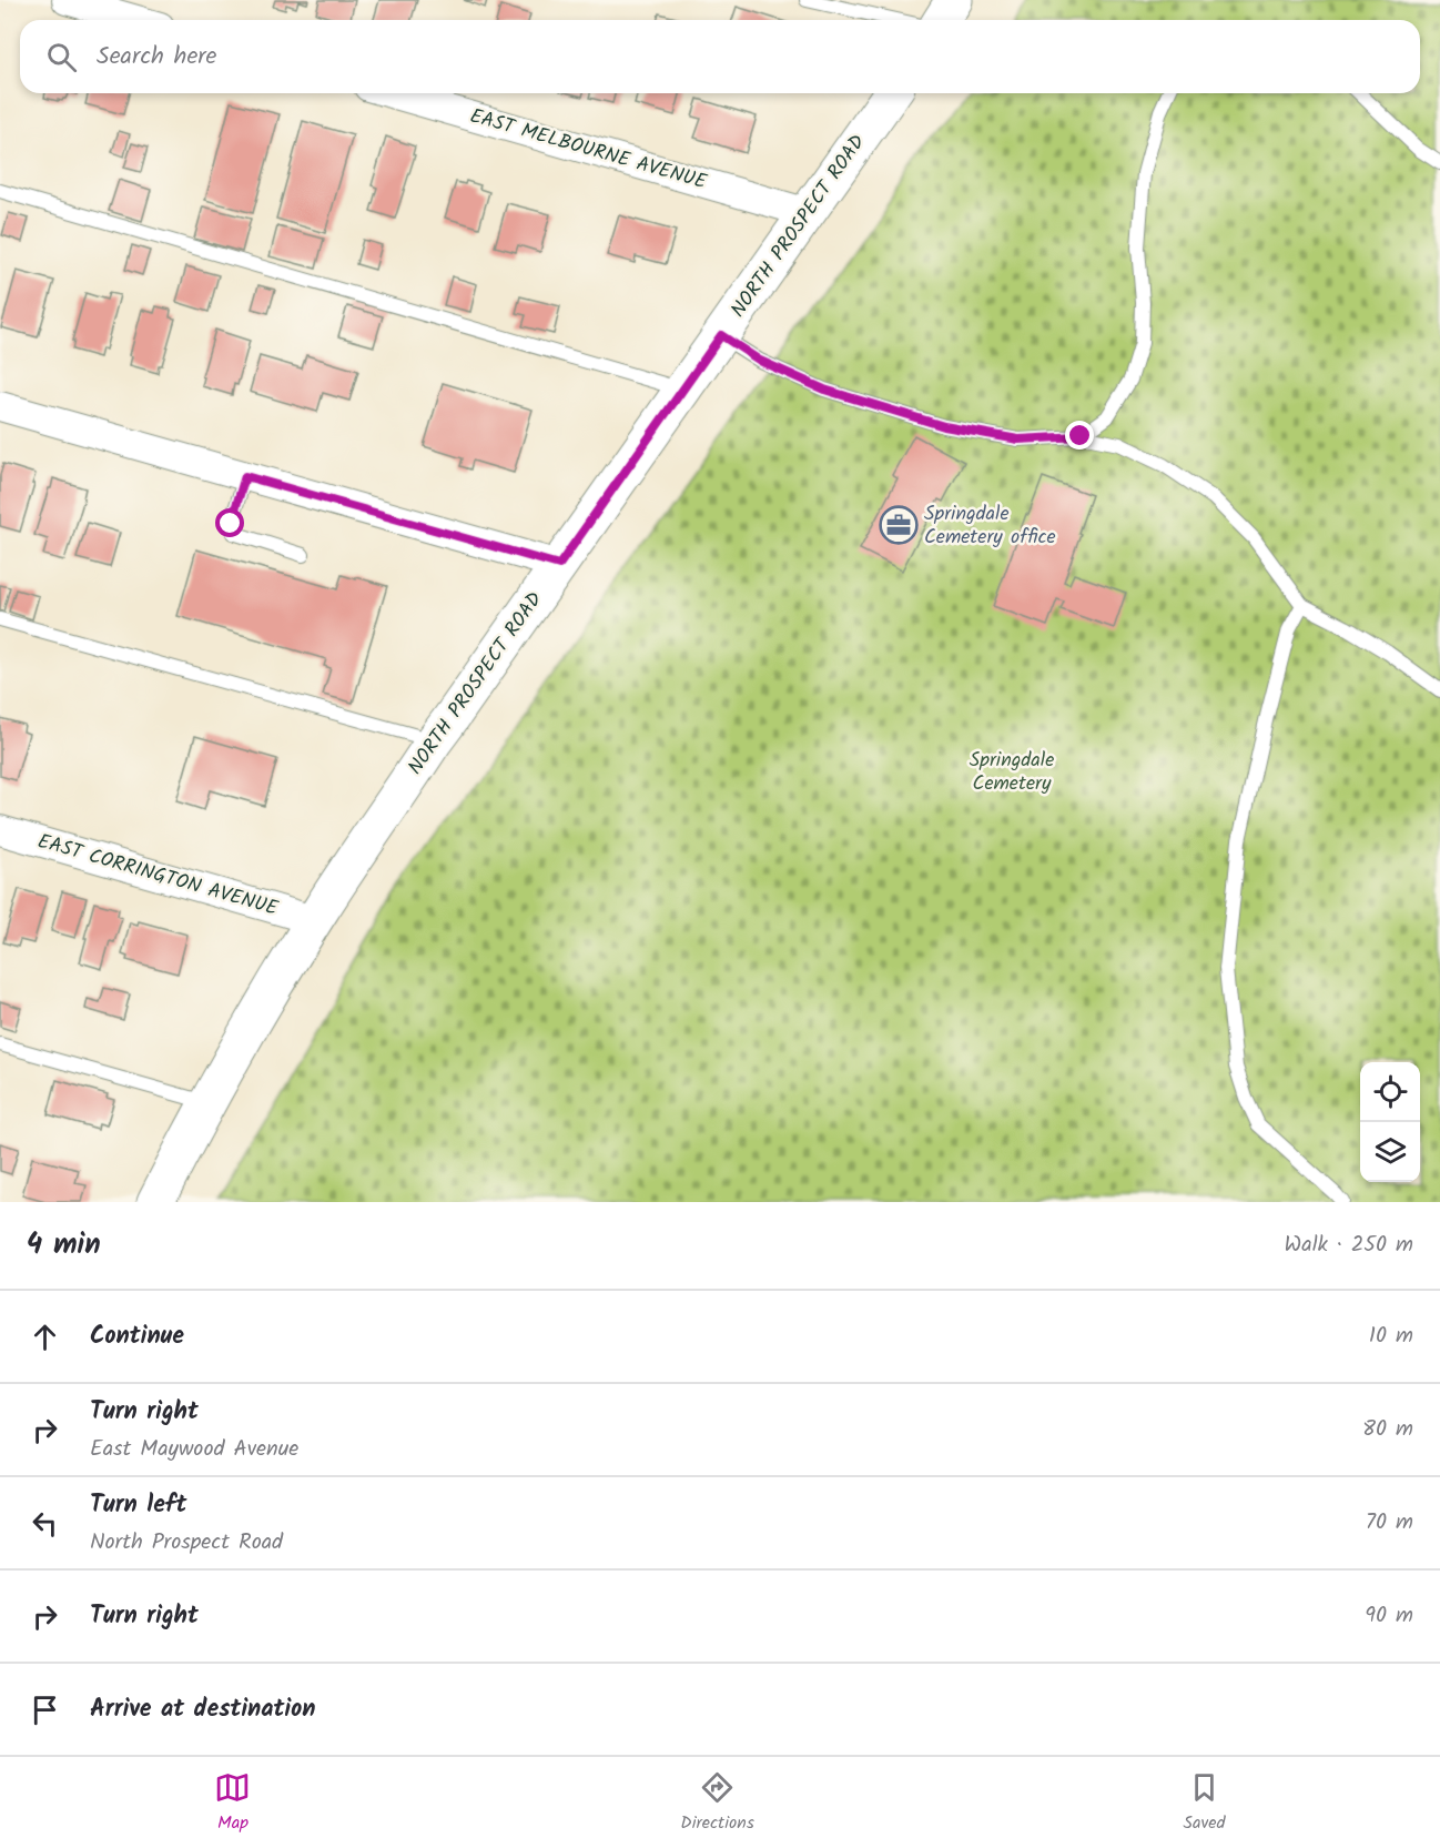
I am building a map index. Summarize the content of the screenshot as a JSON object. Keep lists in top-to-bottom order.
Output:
{
  "streets": {
    "main road": ["NORTH PROSPECT ROAD"],
    "street": ["EAST MELBOURNE AVENUE", "EAST CORRINGTON AVENUE"]
  },
  "crossings": [
    ["EAST MELBOURNE AVENUE", "NORTH PROSPECT ROAD"],
    ["NORTH PROSPECT ROAD", "EAST CORRINGTON AVENUE"]
  ],
  "parks": ["Springdale Cemetery"],
  "places": {
    "office": ["Springdale Cemetery office"]
  },
  "page": {
    "search": "Search here",
    "heading": ["4 min", "Walk · 250 m"],
    "list": [
      ["Continue", "10 m"],
      ["Turn right", "East Maywood Avenue", "80 m"],
      ["Turn left", "North Prospect Road", "70 m"],
      ["Turn right", "90 m"],
      "Arrive at destination"
    ],
    "nav": ["Map", "Directions", "Saved"]
  }
}
